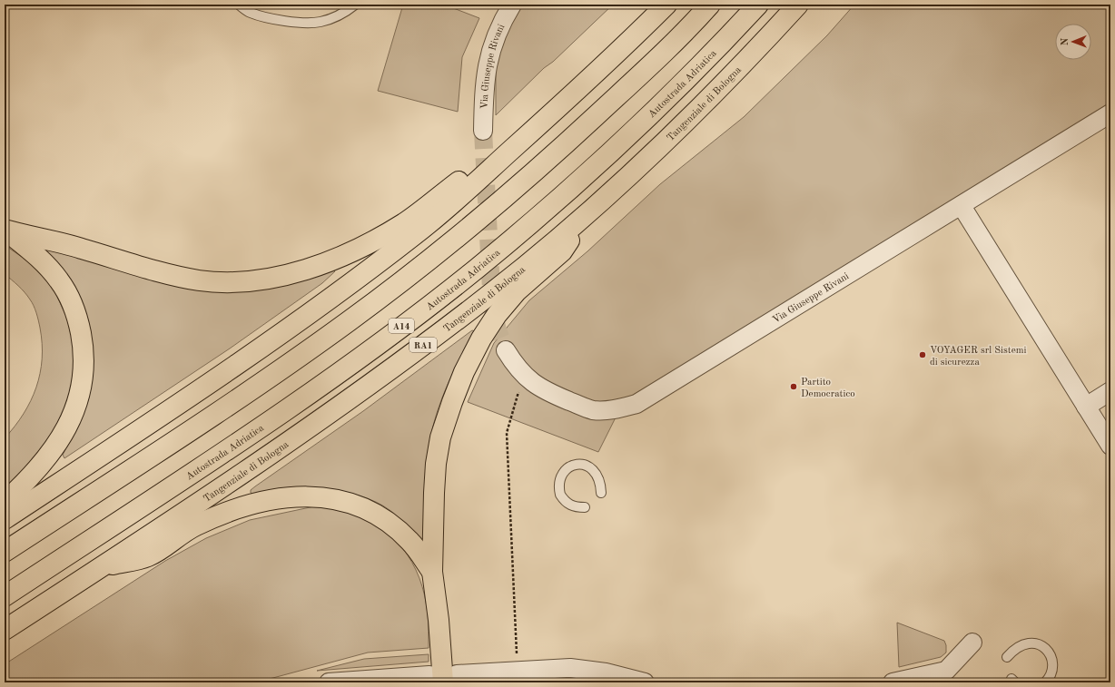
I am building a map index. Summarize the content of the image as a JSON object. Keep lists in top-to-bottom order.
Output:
{
  "streets": {
    "highway": [
      "Autostrada Adriatica",
      "Tangenziale di Bologna",
      "A14",
      "RA1"
    ],
    "street": ["Via Giuseppe Rivani"]
  },
  "places": ["VOYAGER srl Sistemi di sicurezza", "Partito Democratico"],
  "north": "left"
}
